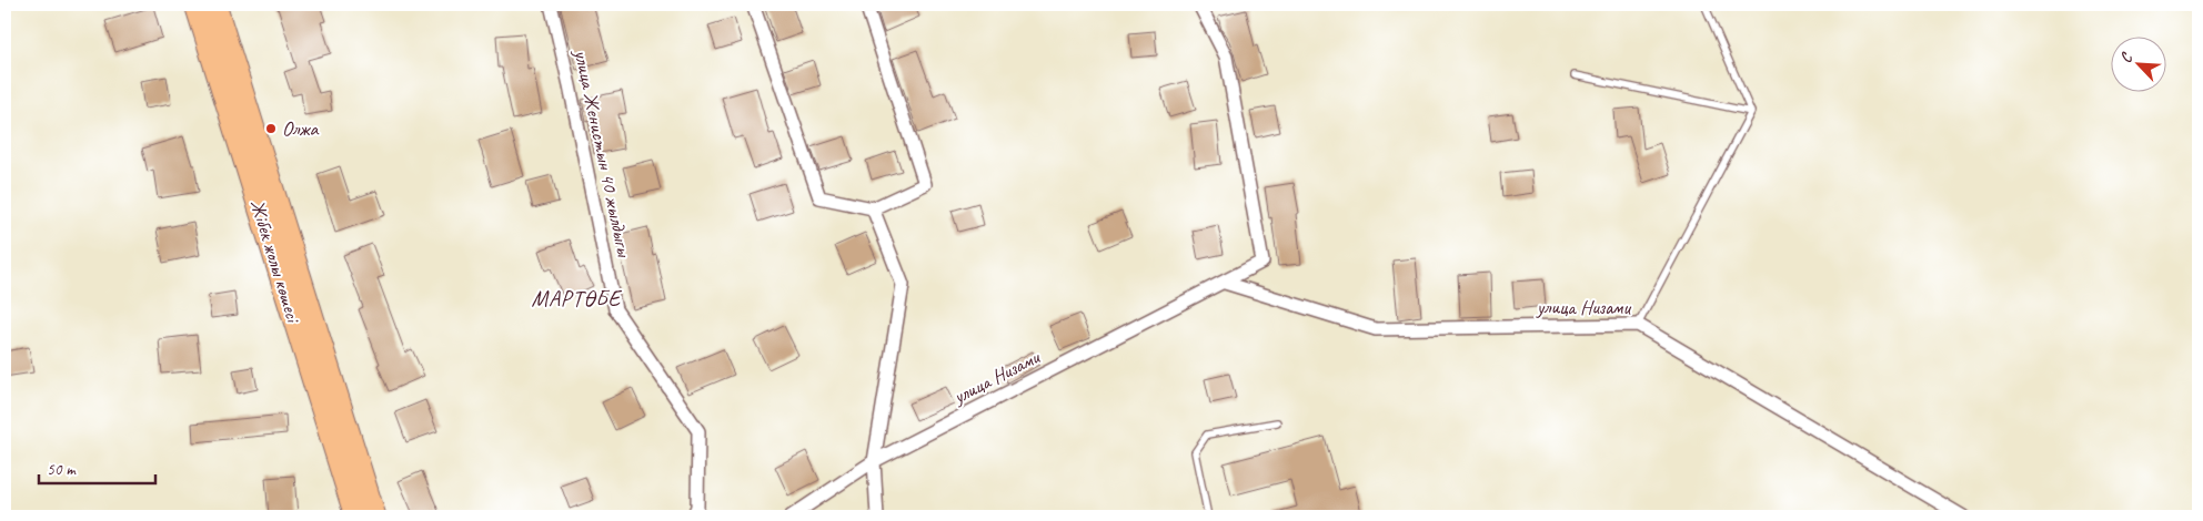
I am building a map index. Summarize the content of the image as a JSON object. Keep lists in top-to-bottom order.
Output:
{
  "streets": {
    "main road": ["Жібек жолы көшесі"],
    "street": ["улица Женистын 40 жылдыгы", "улица Низами"]
  },
  "districts": ["МАРТӨБЕ"],
  "places": ["Олжа"],
  "scale_bar": "50 m",
  "north": "top left"
}
